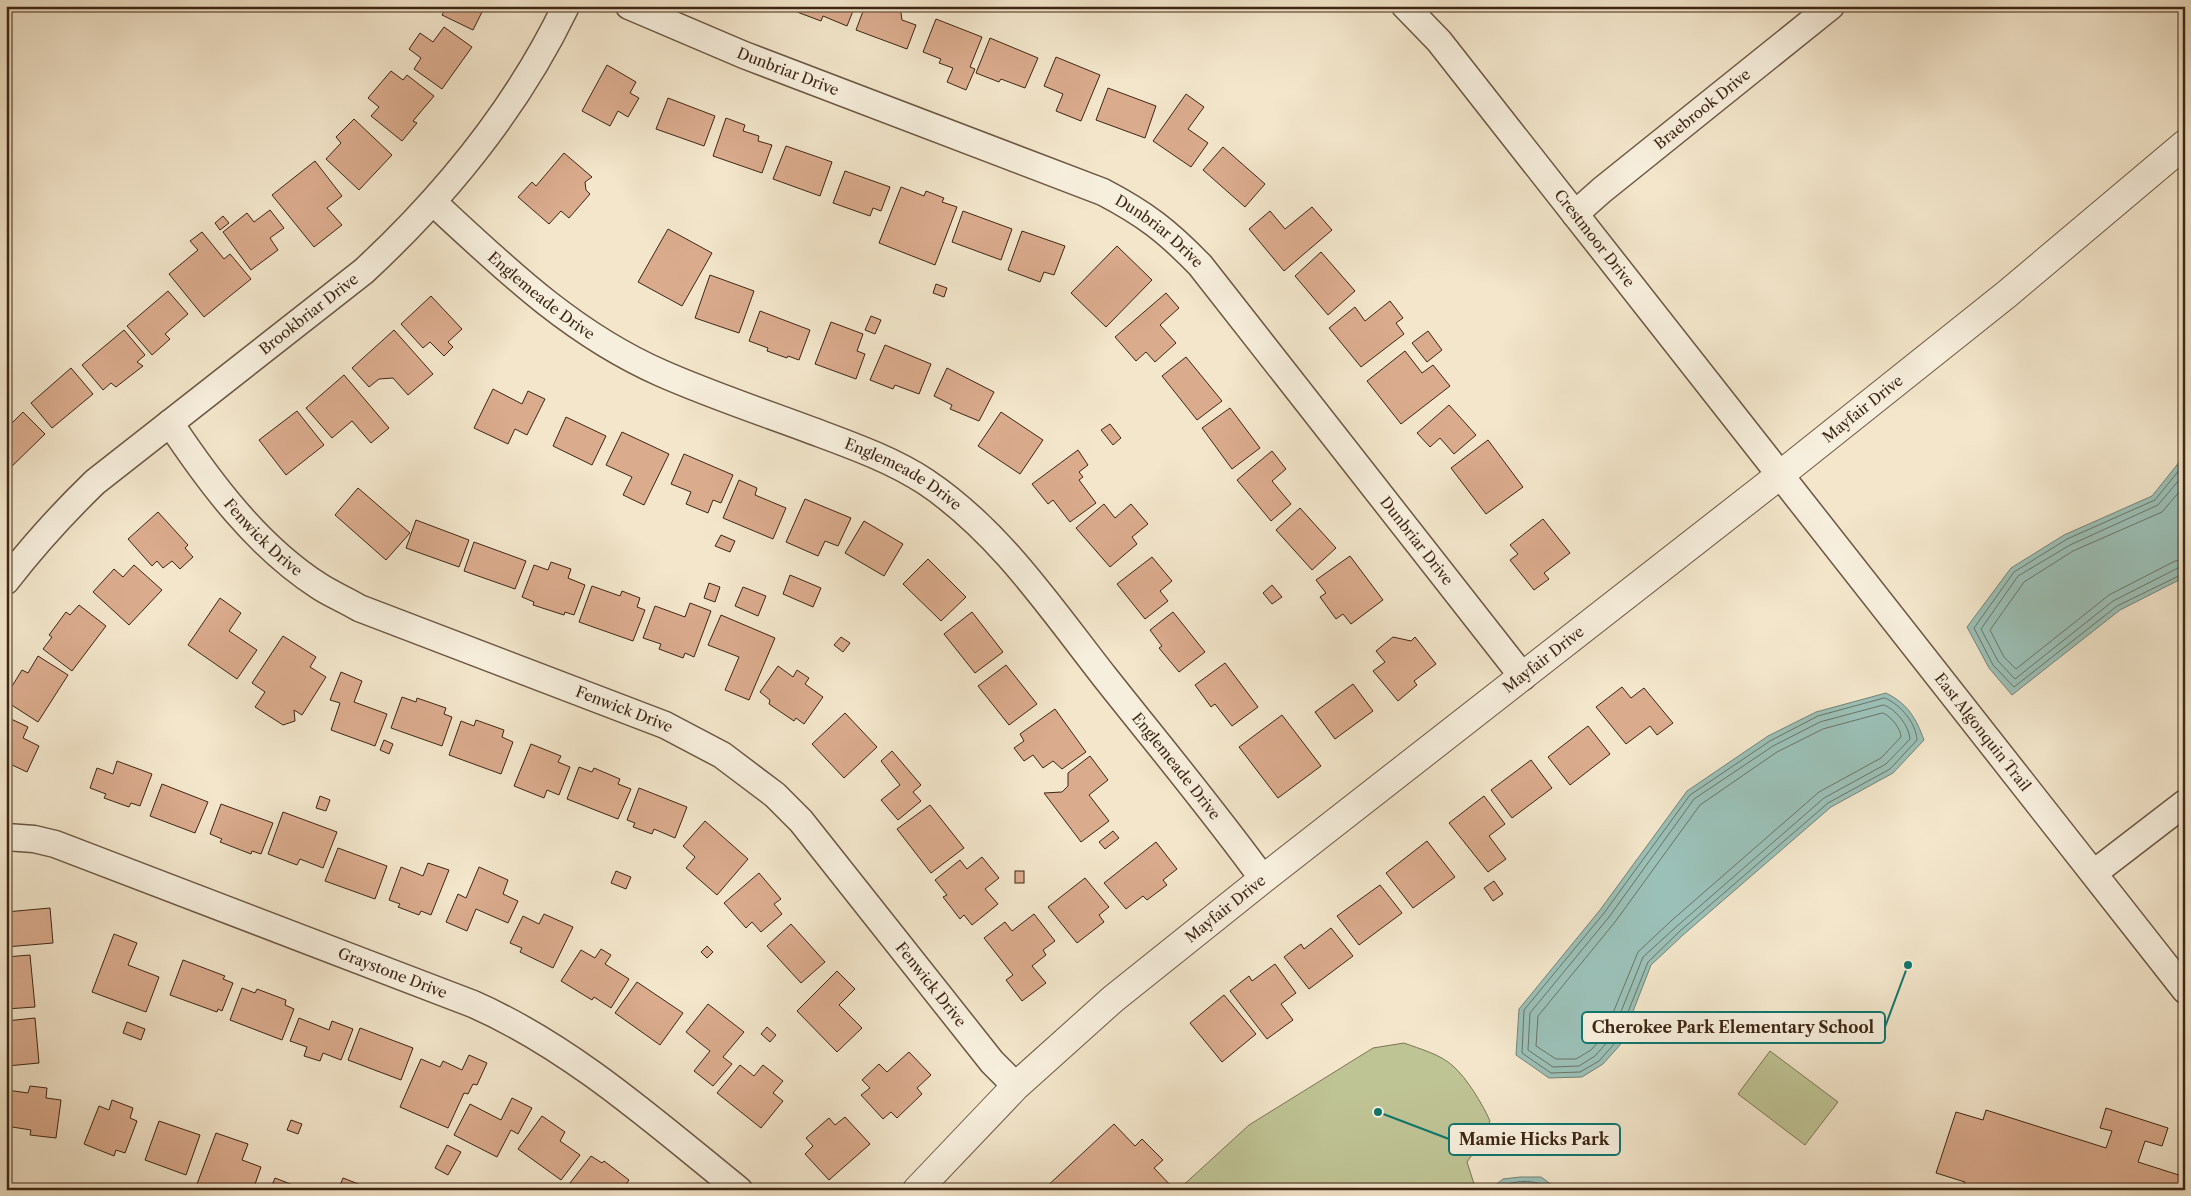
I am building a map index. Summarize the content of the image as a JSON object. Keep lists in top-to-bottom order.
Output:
{
  "streets": {
    "street": [
      "Dunbriar Drive",
      "Braebrook Drive",
      "Crestmoor Drive",
      "Englemeade Drive",
      "Brookbriar Drive",
      "Mayfair Drive",
      "Fenwick Drive",
      "East Algonquin Trail",
      "Graystone Drive"
    ]
  },
  "crossings": [
    ["Dunbriar Drive", "Mayfair Drive"],
    ["Braebrook Drive", "Crestmoor Drive"],
    ["Crestmoor Drive", "Mayfair Drive"],
    ["Crestmoor Drive", "East Algonquin Trail"],
    ["Englemeade Drive", "Brookbriar Drive"],
    ["Englemeade Drive", "Mayfair Drive"],
    ["Brookbriar Drive", "Fenwick Drive"],
    ["Mayfair Drive", "Fenwick Drive"],
    ["Mayfair Drive", "East Algonquin Trail"]
  ],
  "places": ["Cherokee Park Elementary School", "Mamie Hicks Park"]
}
